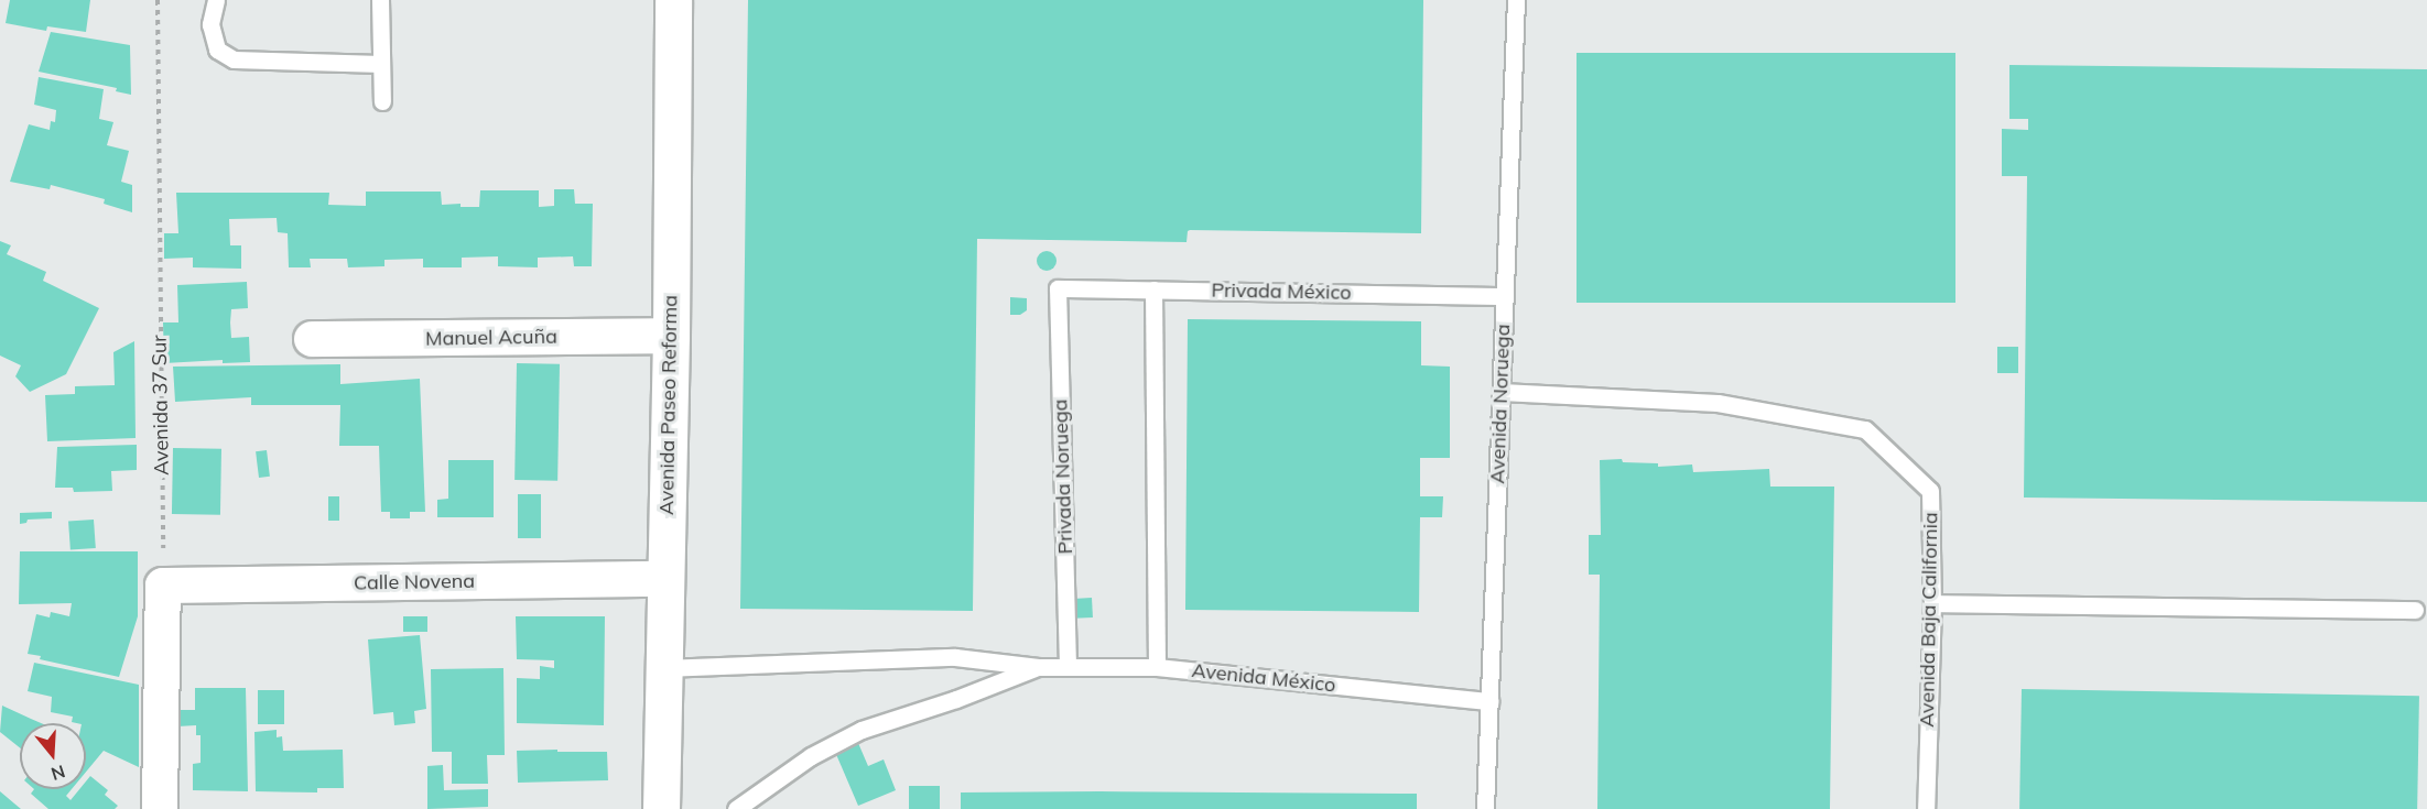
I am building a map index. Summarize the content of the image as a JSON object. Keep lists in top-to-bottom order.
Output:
{
  "streets": {
    "main road": ["Avenida Paseo Reforma"],
    "street": ["Manuel Acuña", "Calle Novena"],
    "lane": [
      "Privada México",
      "Avenida Noruega",
      "Privada Noruega",
      "Avenida Baja California",
      "Avenida México"
    ],
    "path": ["Avenida 37 Sur"]
  },
  "crossings": [
    ["Privada México", "Avenida Noruega"],
    ["Privada México", "Privada Noruega"],
    ["Manuel Acuña", "Avenida Paseo Reforma"],
    ["Avenida Noruega", "Avenida Baja California"],
    ["Avenida Noruega", "Avenida México"],
    ["Avenida 37 Sur", "Calle Novena"],
    ["Avenida Paseo Reforma", "Calle Novena"],
    ["Avenida Paseo Reforma", "Avenida México"],
    ["Privada Noruega", "Avenida México"]
  ],
  "north": "bottom"
}
